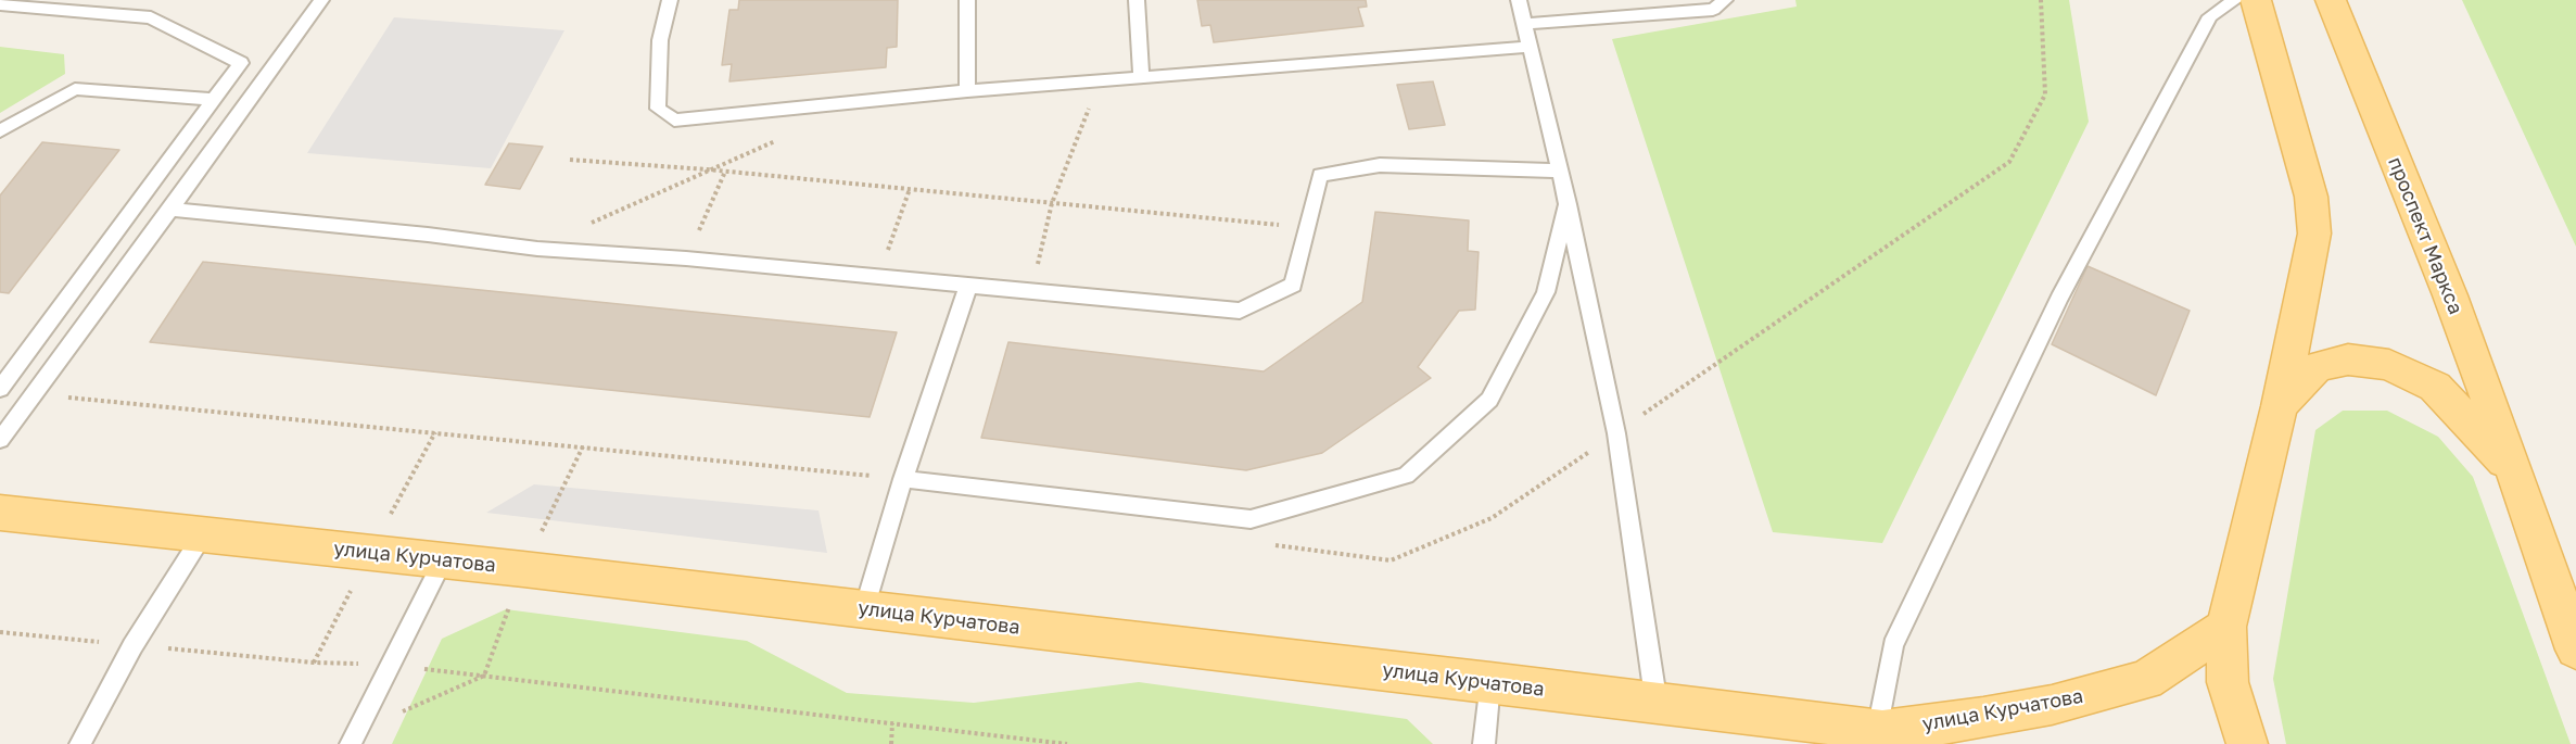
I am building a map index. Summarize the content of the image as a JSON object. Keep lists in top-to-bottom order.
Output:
{
  "streets": {
    "main road": ["проспект Маркса", "улица Курчатова"]
  }
}
